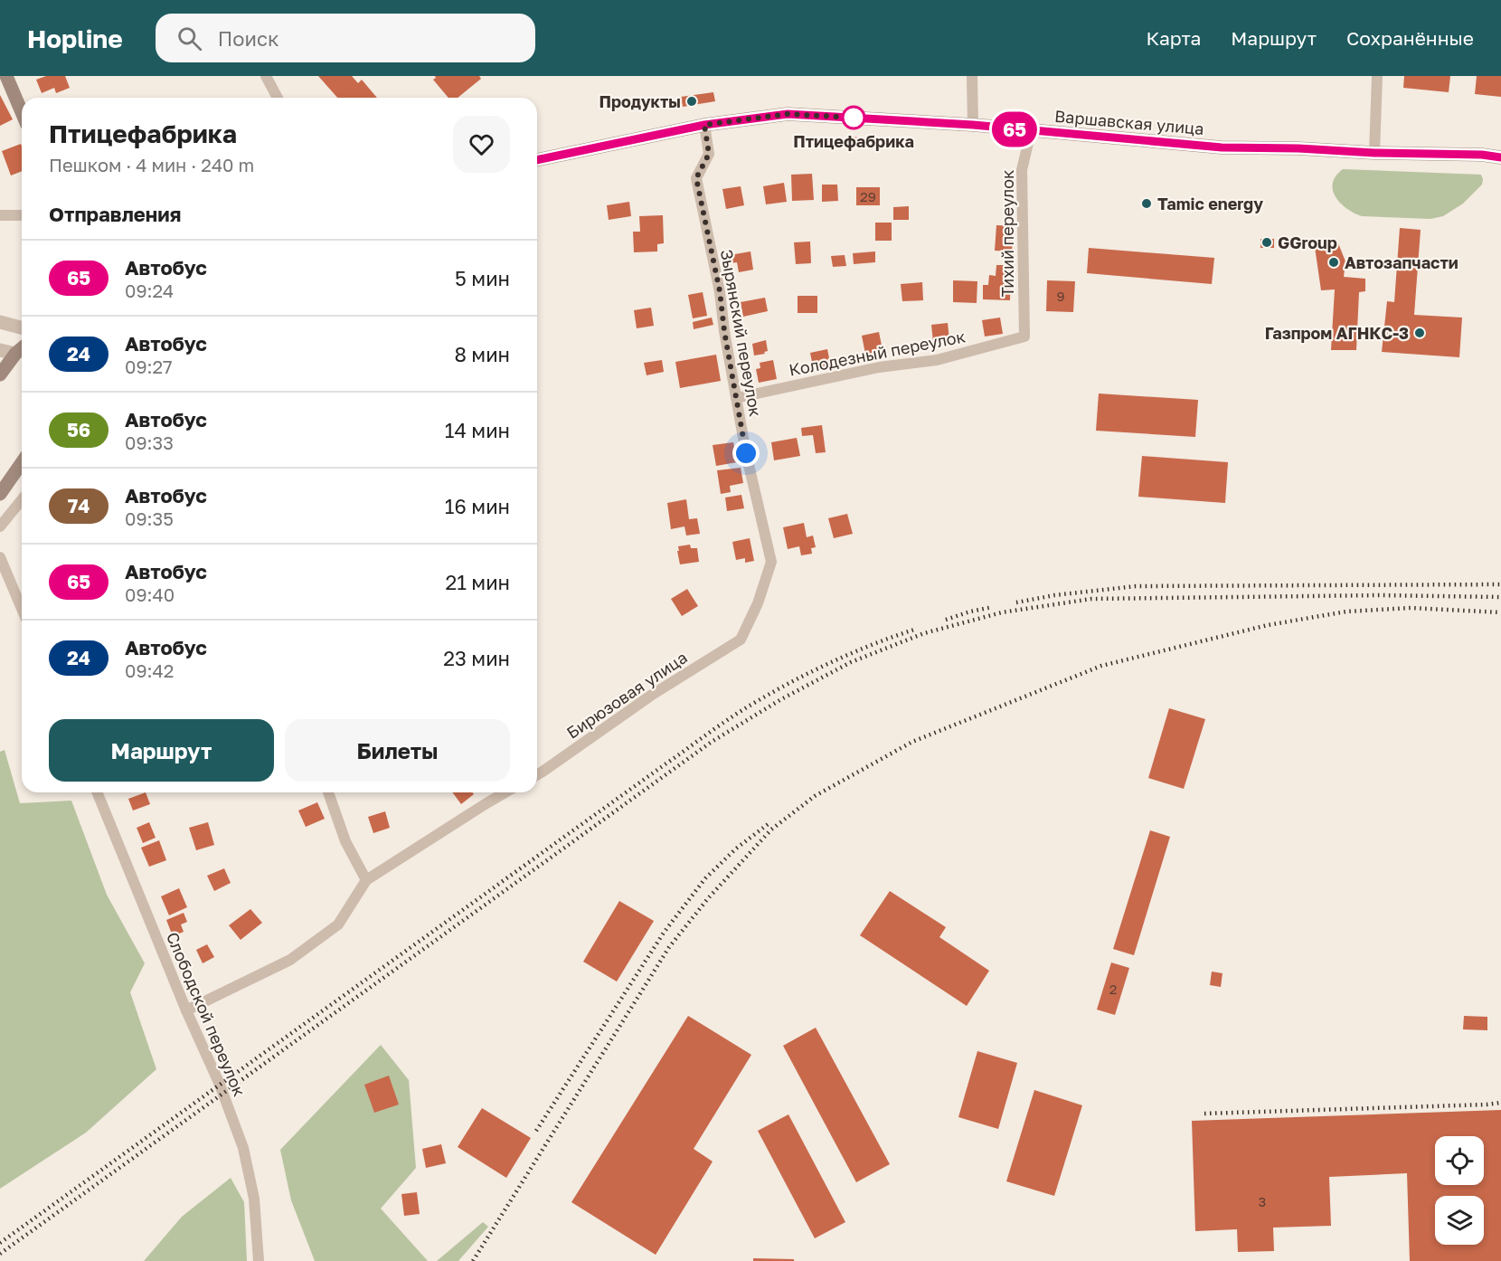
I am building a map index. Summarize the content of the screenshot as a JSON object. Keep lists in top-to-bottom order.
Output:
{
  "streets": {
    "main road": ["Варшавская улица"],
    "street": [
      "Тихий переулок",
      "Зырянский переулок",
      "Колодезный переулок",
      "Бирюзовая улица",
      "Слободской переулок"
    ]
  },
  "crossings": [
    ["Варшавская улица", "Тихий переулок"],
    ["Варшавская улица", "Зырянский переулок"],
    ["Тихий переулок", "Колодезный переулок"],
    ["Зырянский переулок", "Колодезный переулок"],
    ["Зырянский переулок", "Бирюзовая улица"]
  ],
  "places": [
    "Продукты",
    "Птицефабрика",
    "Tamic energy",
    "GGroup",
    "Автозапчасти",
    "Газпром АГНКС-3"
  ],
  "lines": ["bus line 65"],
  "house_numbers": [
    "29",
    "9",
    "2",
    "3"
  ],
  "page": {
    "header": "Hopline",
    "search": "Поиск",
    "nav": ["Карта", "Маршрут", "Сохранённые"],
    "on_map": "65",
    "heading": [
      ["Птицефабрика", "Пешком · 4 мин · 240 m"],
      "Отправления"
    ],
    "list": [
      {
        "mark": "65",
        "name": "Автобус",
        "note": "09:24",
        "value": "5 мин"
      },
      {
        "mark": "24",
        "name": "Автобус",
        "note": "09:27",
        "value": "8 мин"
      },
      {
        "mark": "56",
        "name": "Автобус",
        "note": "09:33",
        "value": "14 мин"
      },
      {
        "mark": "74",
        "name": "Автобус",
        "note": "09:35",
        "value": "16 мин"
      },
      {
        "mark": "65",
        "name": "Автобус",
        "note": "09:40",
        "value": "21 мин"
      },
      {
        "mark": "24",
        "name": "Автобус",
        "note": "09:42",
        "value": "23 мин"
      }
    ],
    "buttons": ["Маршрут", "Билеты"]
  }
}
